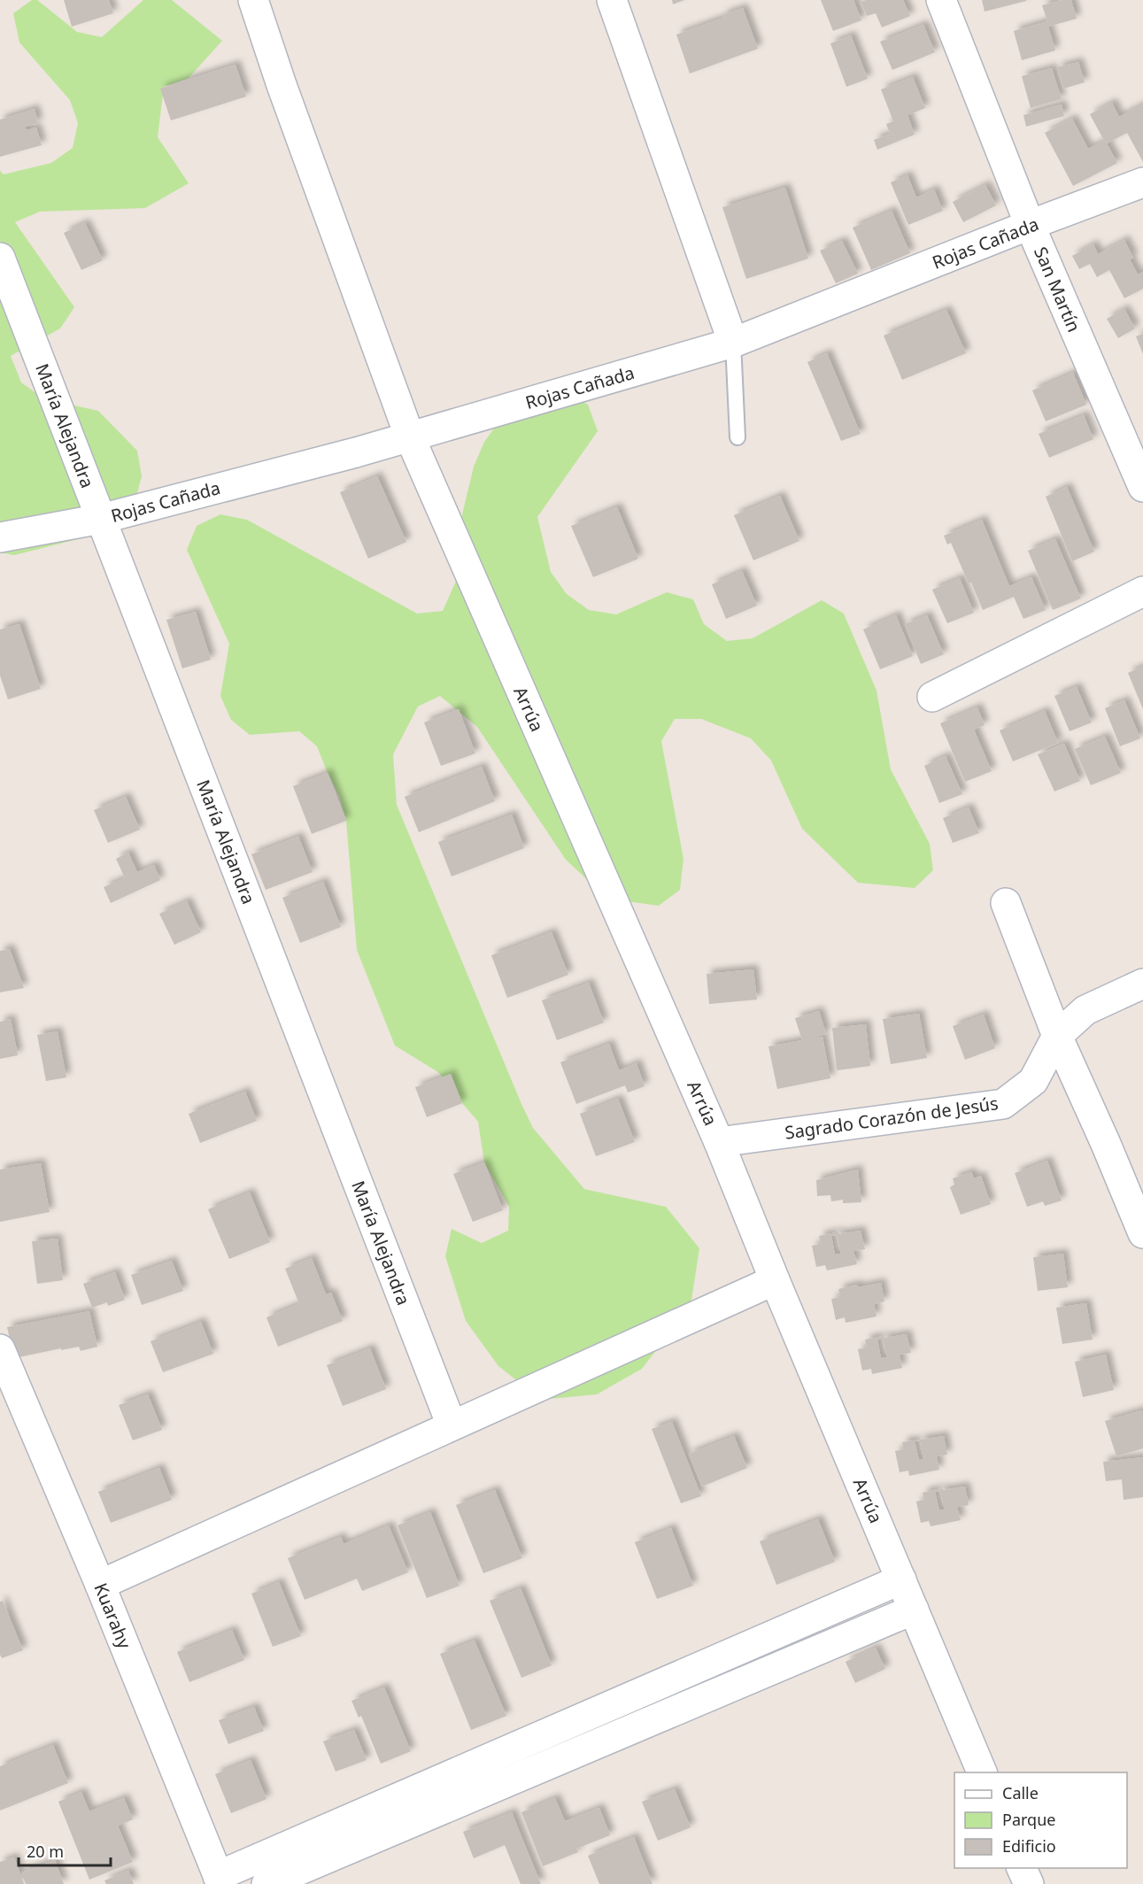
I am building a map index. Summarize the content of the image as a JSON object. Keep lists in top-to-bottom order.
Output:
{
  "streets": {
    "street": [
      "Rojas Cañada",
      "San Martín",
      "María Alejandra",
      "Arrúa",
      "Sagrado Corazón de Jesús",
      "Kuarahy"
    ]
  },
  "crossings": [
    ["Rojas Cañada", "San Martín"],
    ["Rojas Cañada", "María Alejandra"],
    ["Rojas Cañada", "Arrúa"],
    ["Arrúa", "Sagrado Corazón de Jesús"]
  ],
  "legend": ["Calle", "Parque", "Edificio"],
  "scale_bar": "20 m"
}
